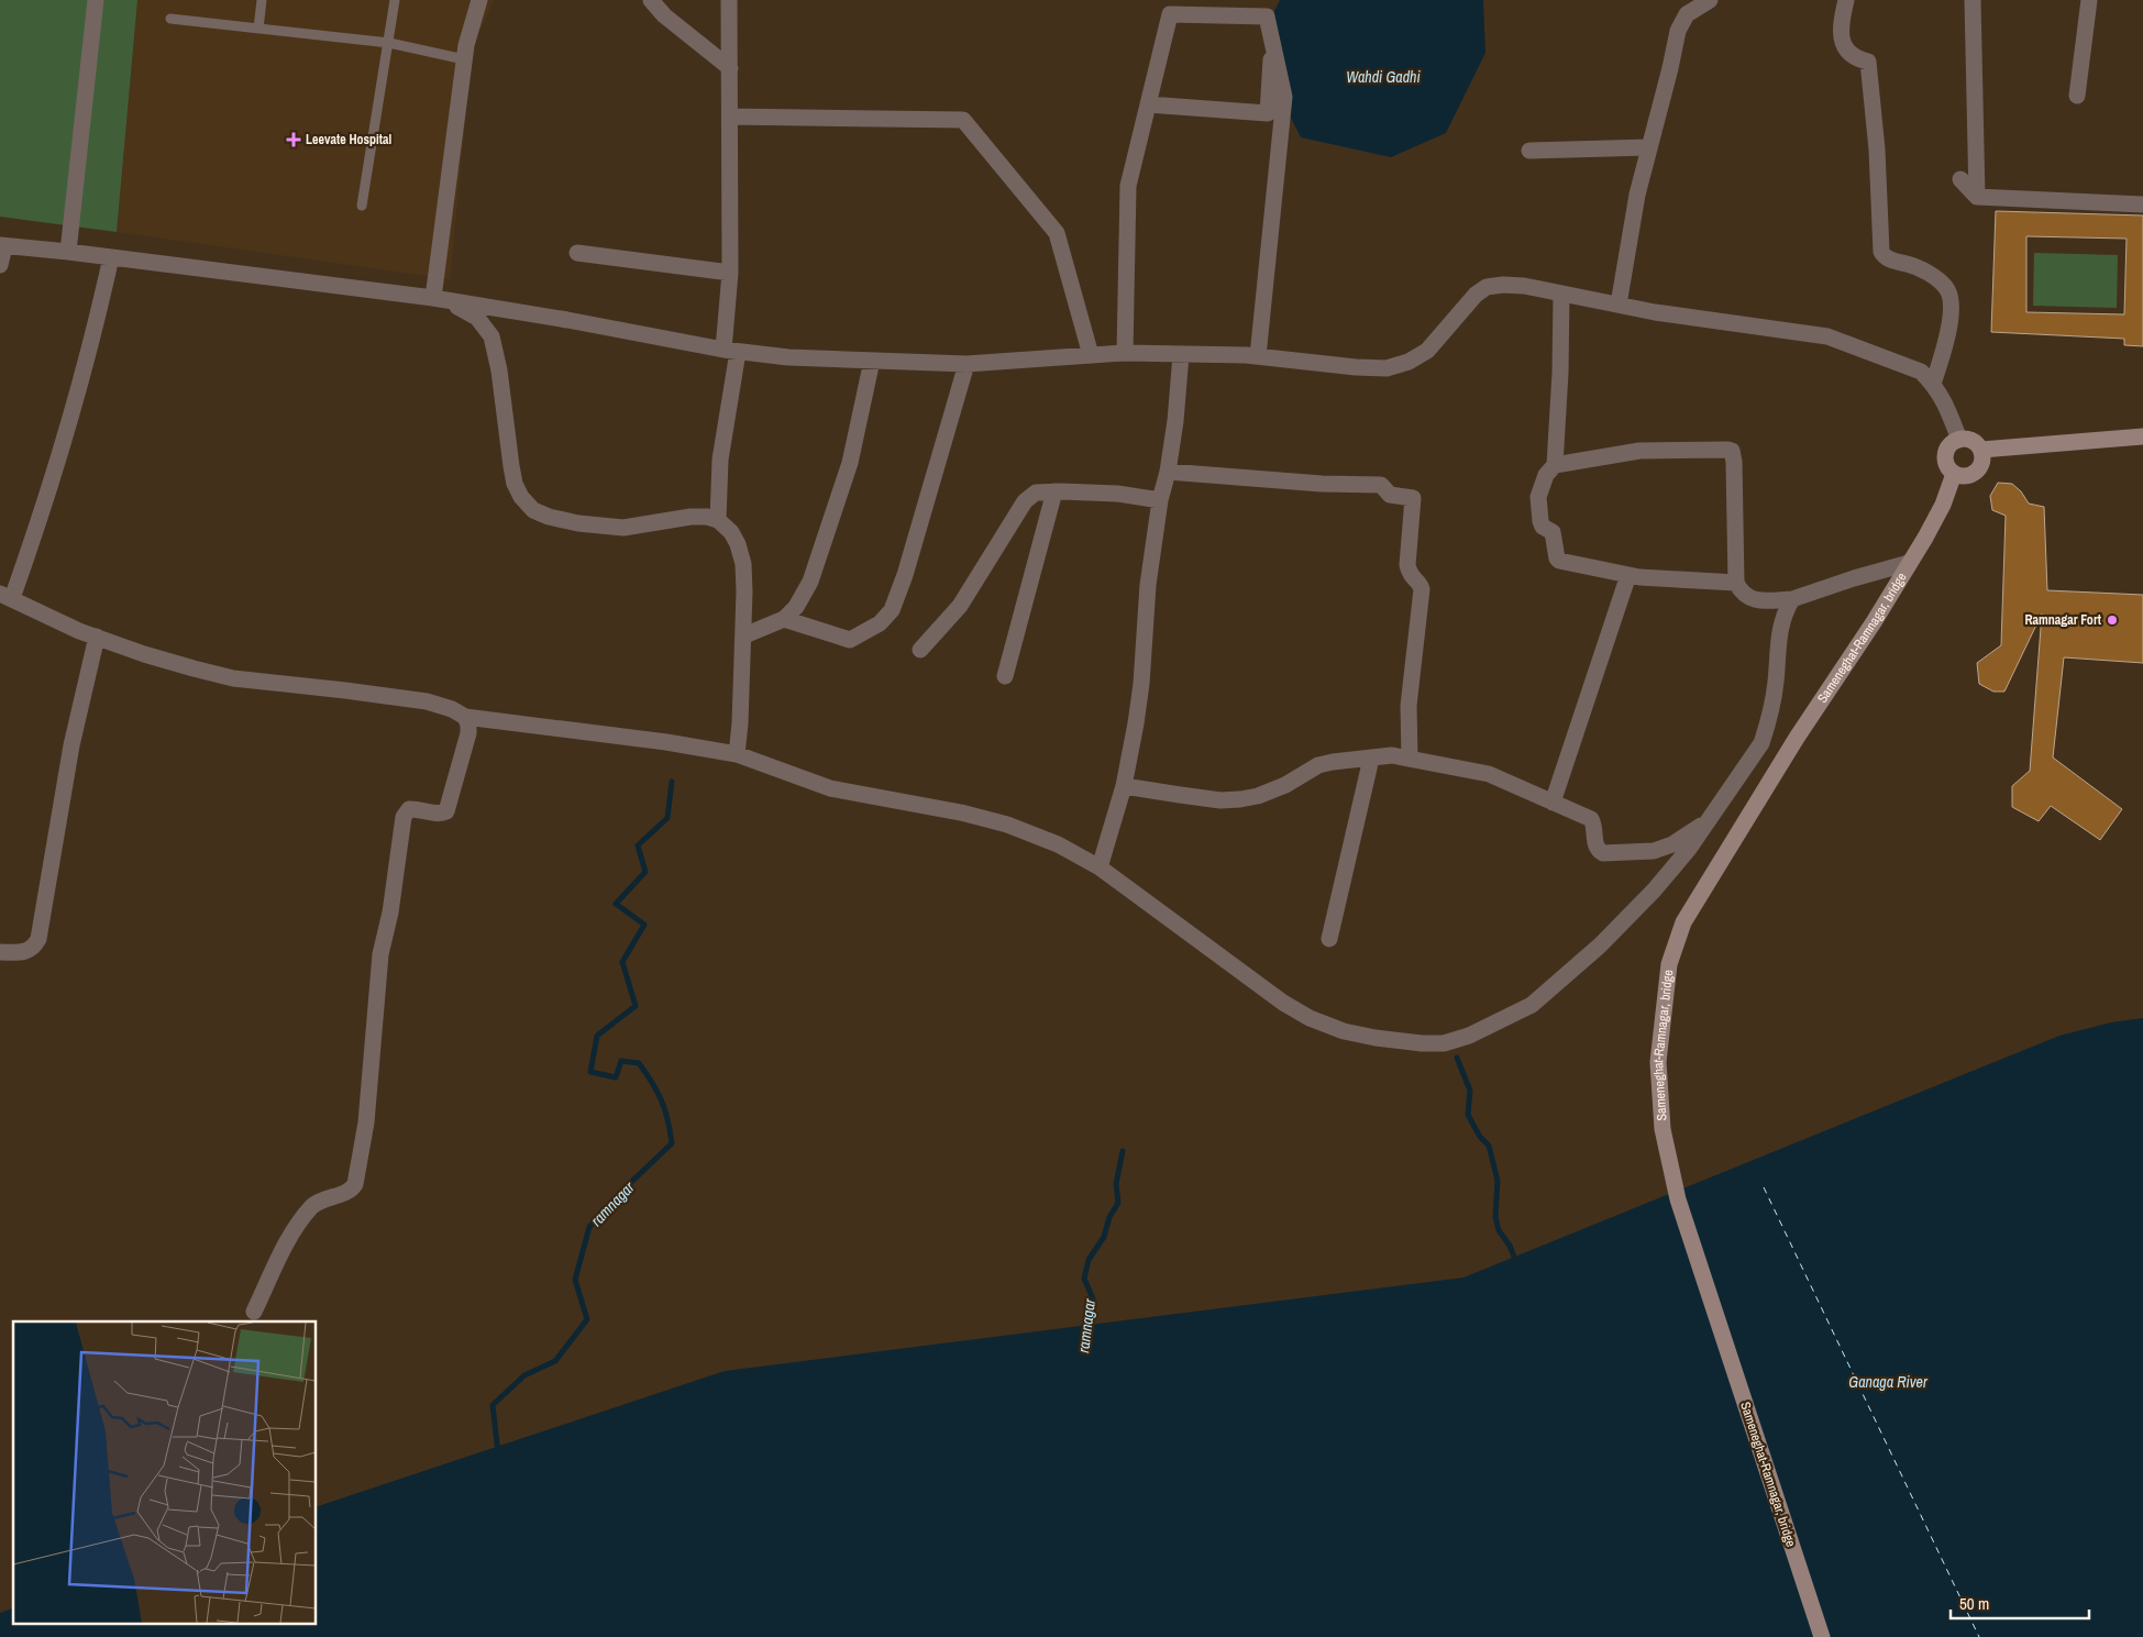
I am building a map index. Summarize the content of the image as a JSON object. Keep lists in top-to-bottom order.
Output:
{
  "streets": {
    "main road": ["Sameneghat-Ramnagar, bridge"]
  },
  "water": ["Wahdi Gadhi", "ramnagar", "Ganaga River"],
  "places": {
    "health": ["Leevate Hospital"],
    "other": ["Ramnagar Fort"]
  },
  "scale_bar": "50 m"
}
